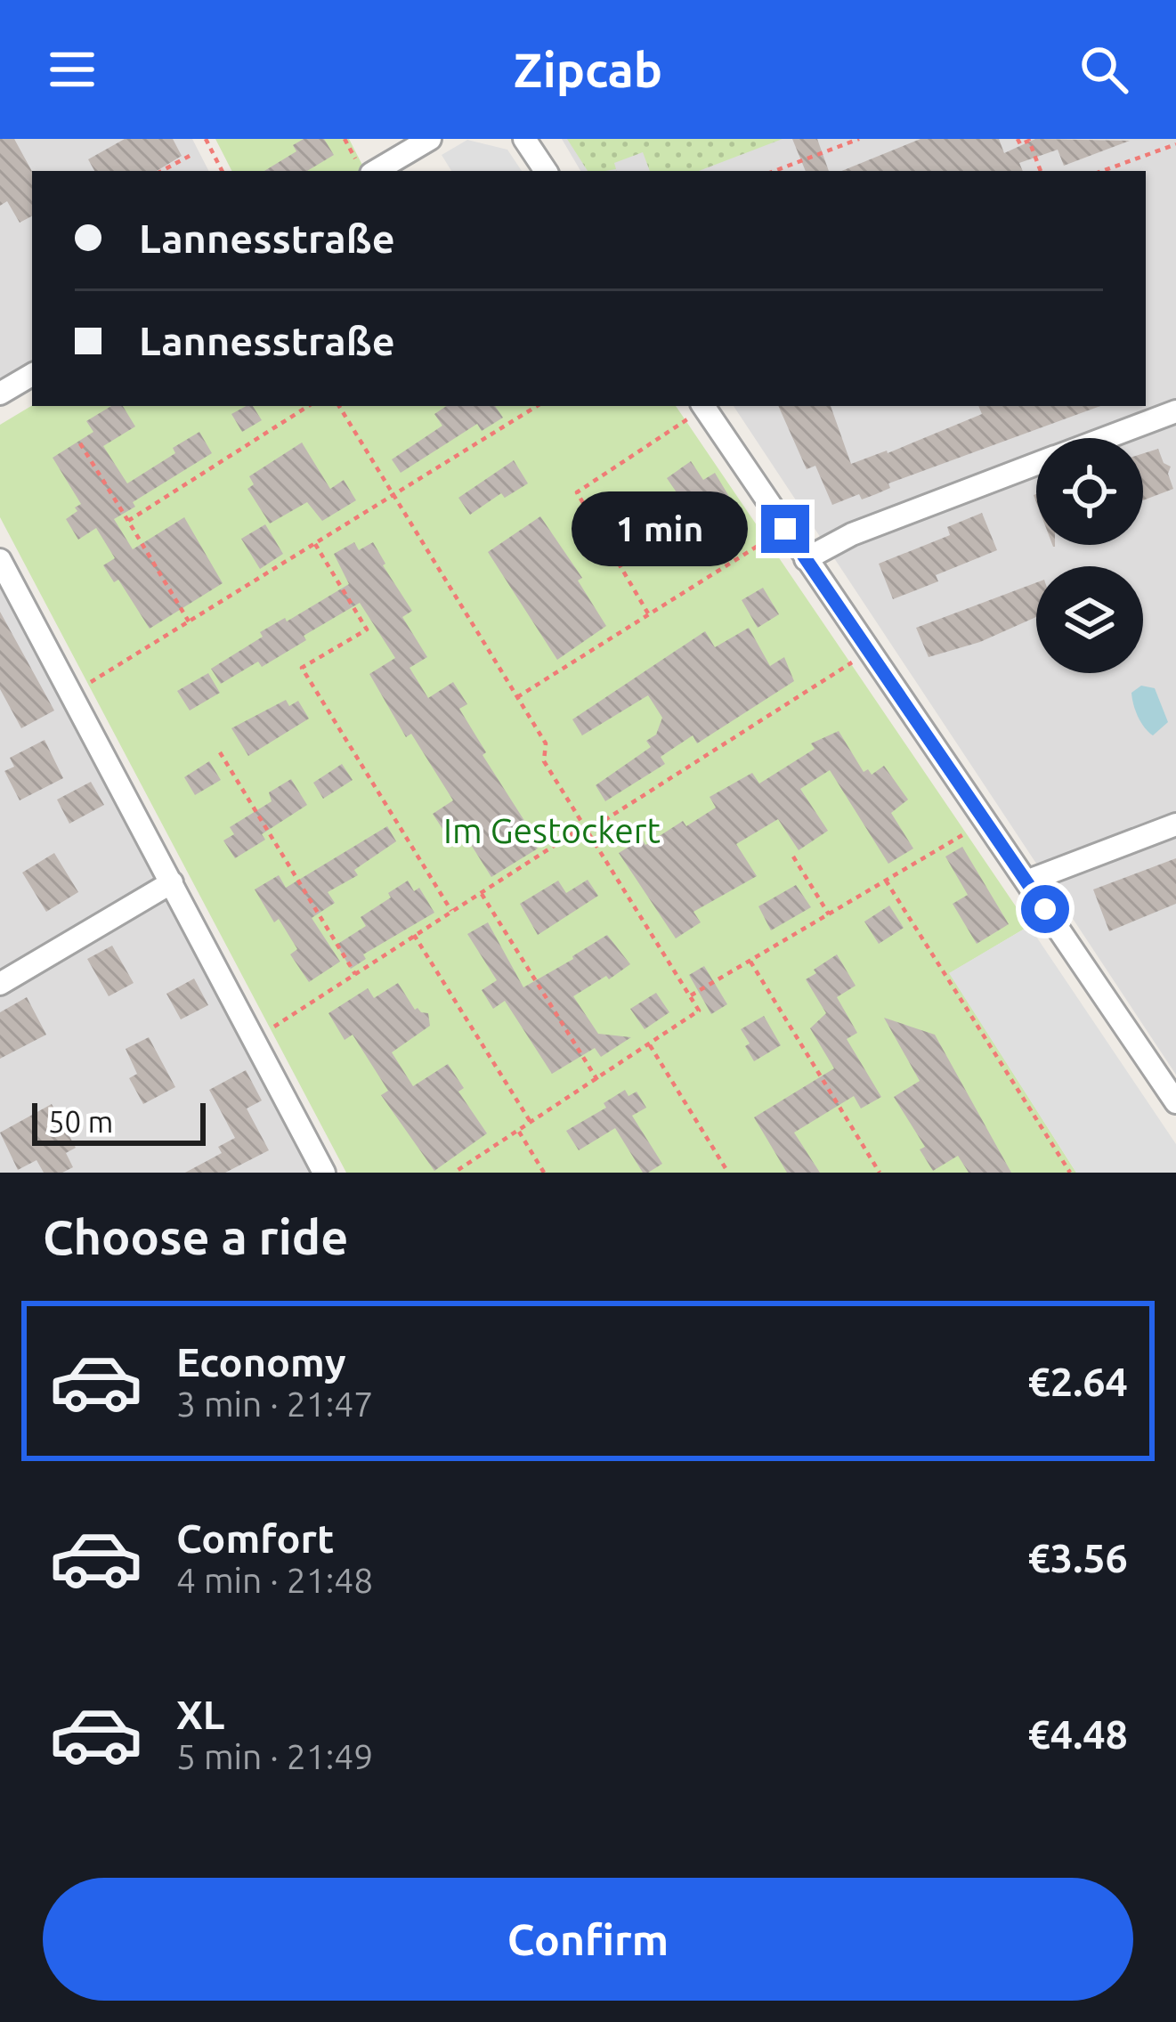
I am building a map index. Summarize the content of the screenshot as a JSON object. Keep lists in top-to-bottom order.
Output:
{
  "parks": ["Im Gestockert"],
  "scale_bar": "50 m",
  "page": {
    "header": "Zipcab",
    "banner": ["Lannesstraße", "Lannesstraße"],
    "bubble": "1 min",
    "scale": "50 m",
    "heading": "Choose a ride",
    "list": [
      {
        "name": "Economy",
        "note": "3 min · 21:47",
        "value": "€2.64"
      },
      {
        "name": "Comfort",
        "note": "4 min · 21:48",
        "value": "€3.56"
      },
      {
        "name": "XL",
        "note": "5 min · 21:49",
        "value": "€4.48"
      }
    ],
    "buttons": "Confirm"
  }
}
